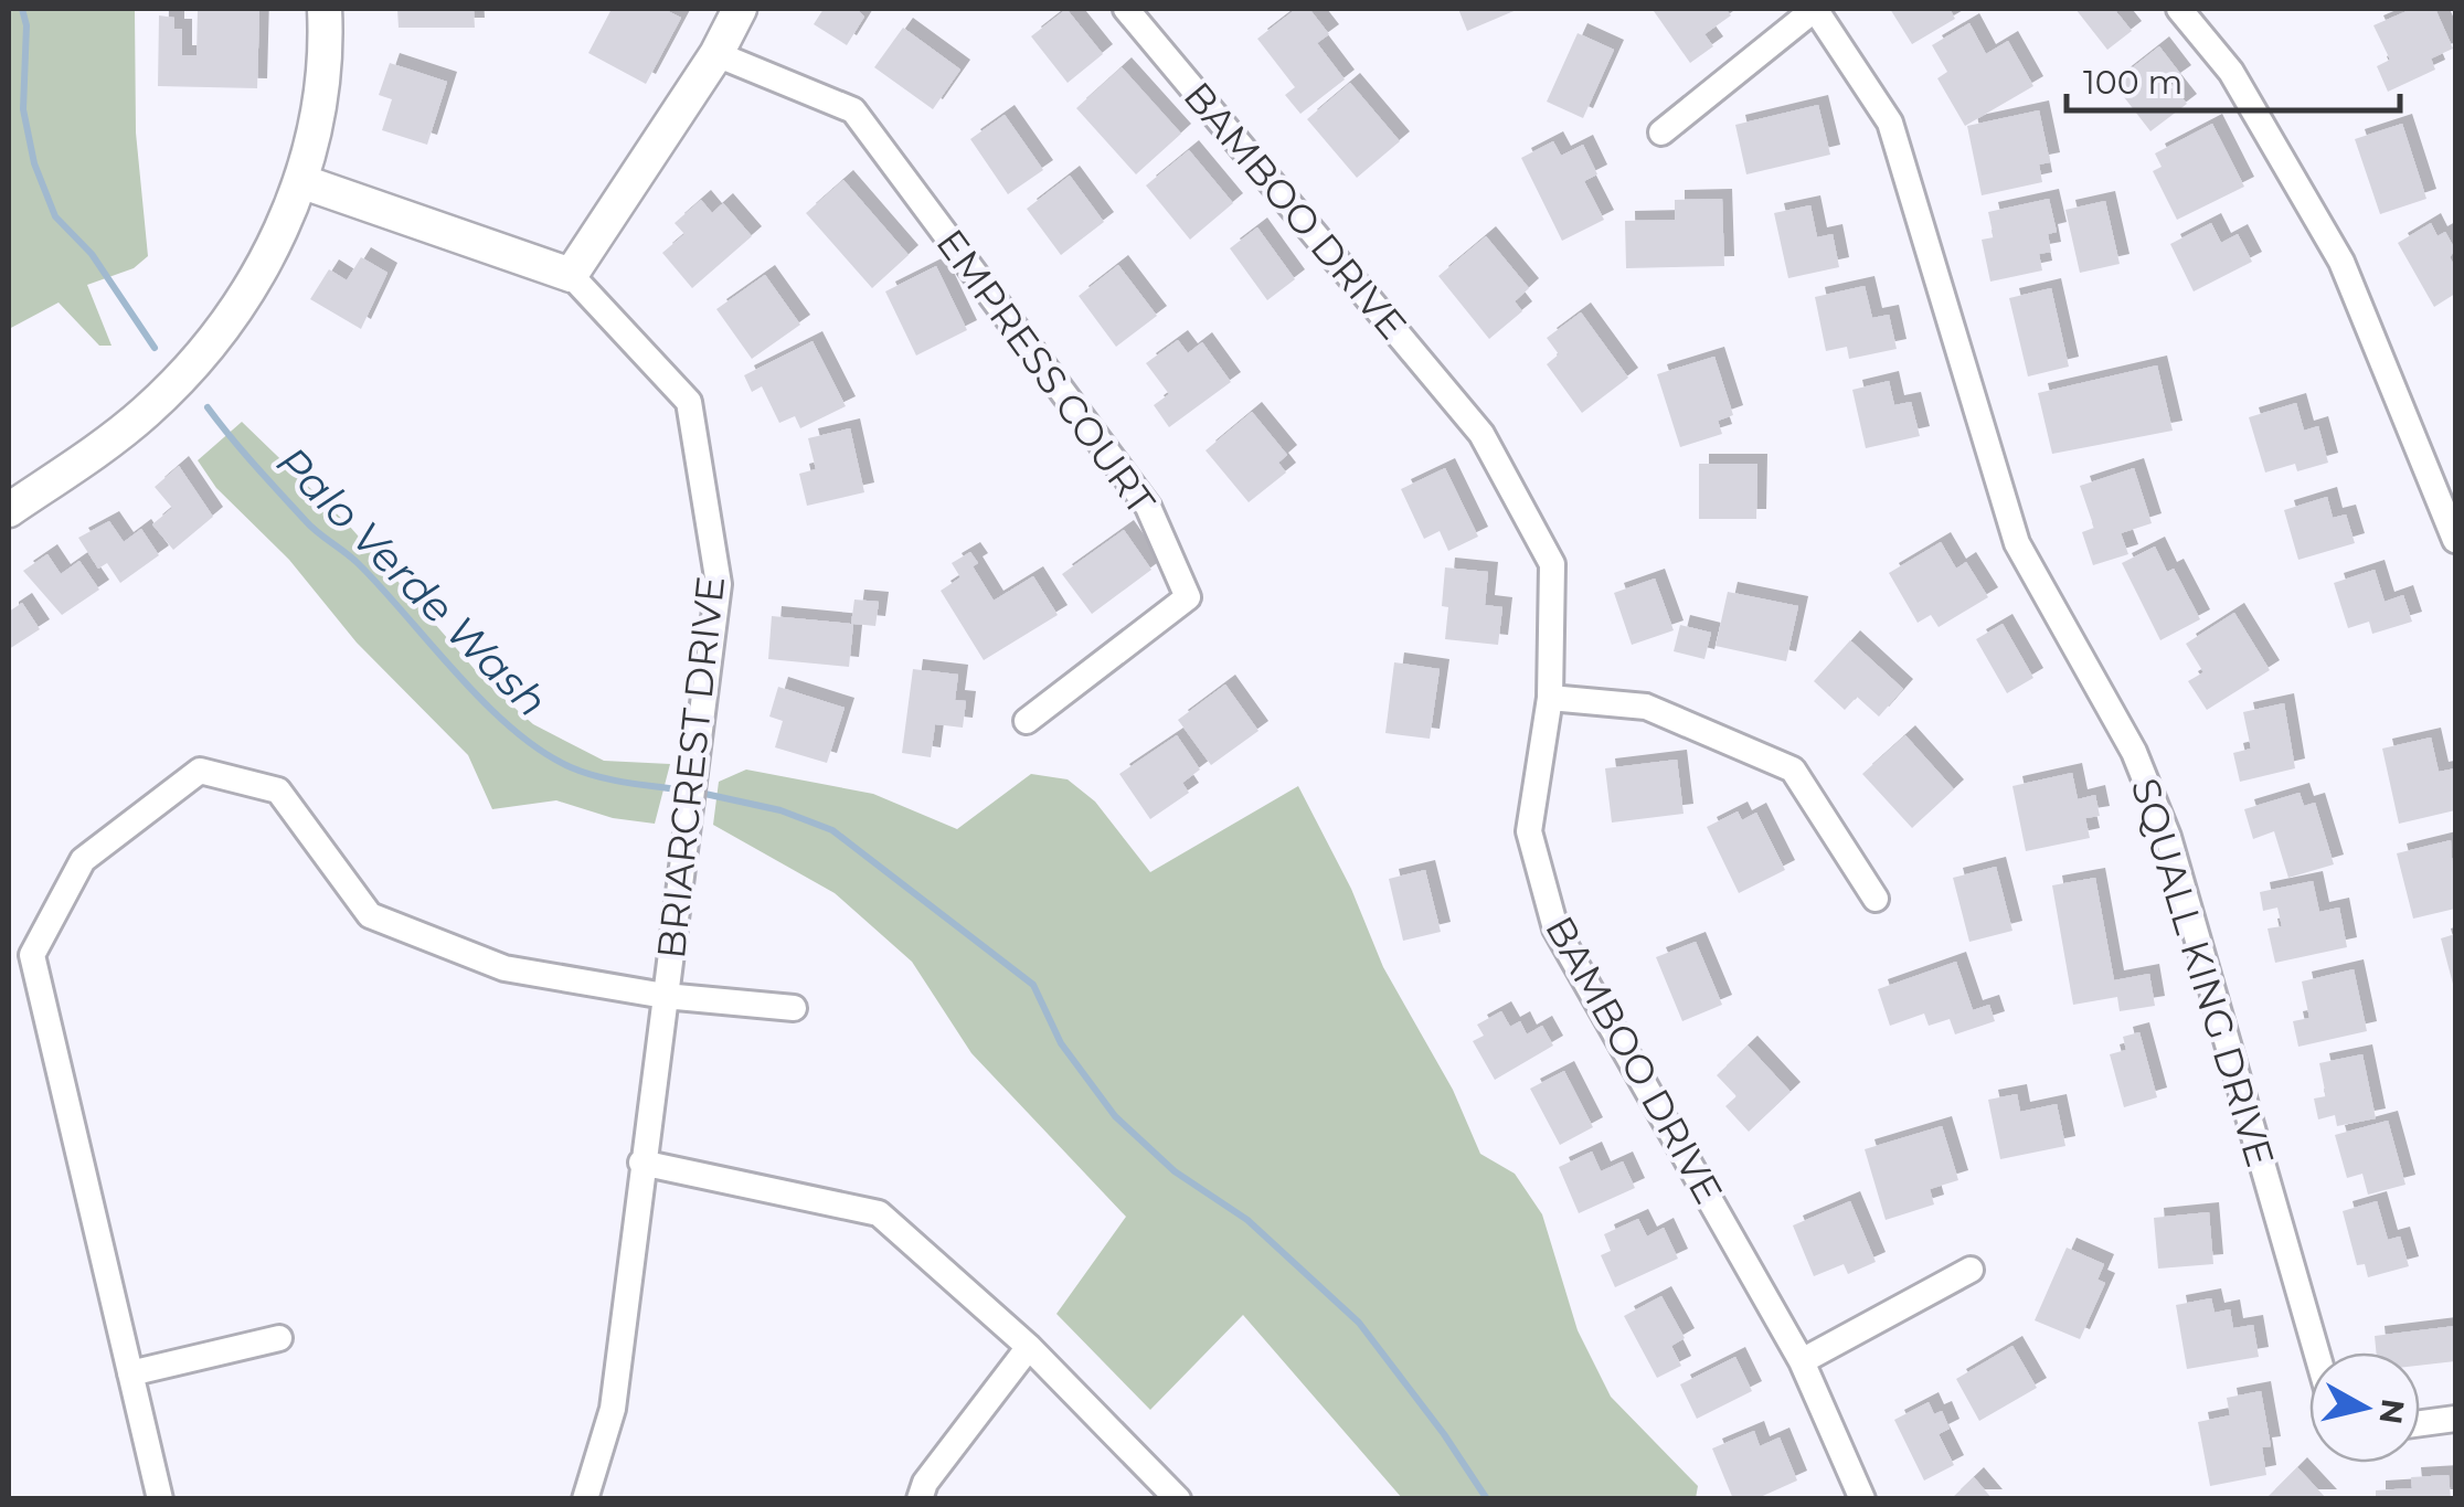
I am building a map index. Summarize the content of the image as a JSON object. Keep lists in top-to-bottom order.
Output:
{
  "streets": {
    "street": [
      "BAMBOO DRIVE",
      "EMPRESS COURT",
      "BRIARCREST DRIVE",
      "SQUALL KING DRIVE"
    ]
  },
  "water": ["Palo Verde Wash"],
  "scale_bar": "100 m",
  "north": "right"
}
